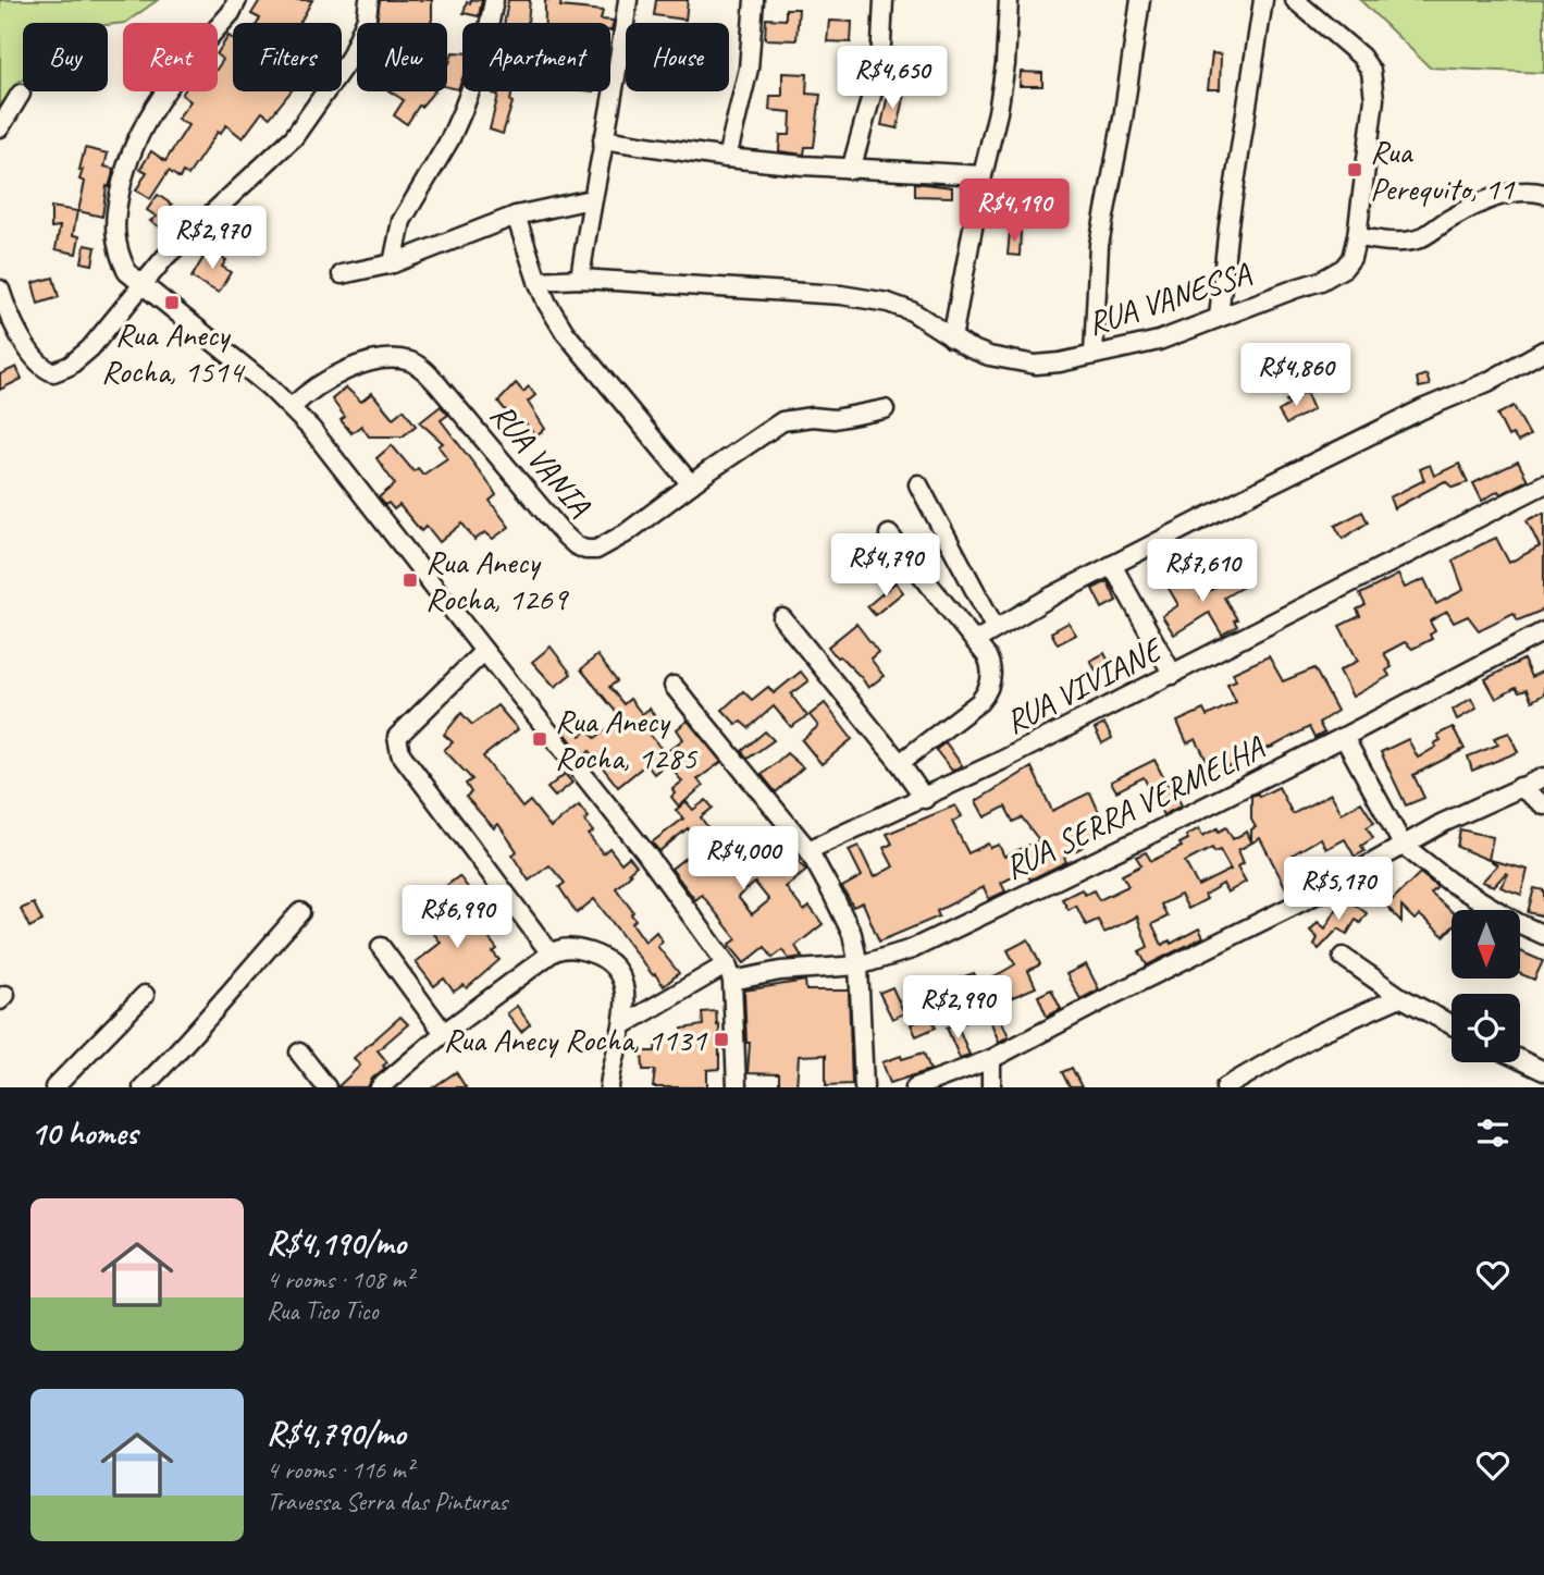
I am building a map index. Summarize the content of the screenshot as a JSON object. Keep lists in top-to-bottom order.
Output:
{
  "streets": {
    "street": [
      "RUA VANESSA",
      "RUA VANIA",
      "RUA VIVIANE",
      "RUA SERRA VERMELHA"
    ]
  },
  "places": {
    "transit": [
      "Rua Perequito, 11",
      "Rua Anecy Rocha, 1514",
      "Rua Anecy Rocha, 1269",
      "Rua Anecy Rocha, 1285",
      "Rua Anecy Rocha, 1131"
    ]
  },
  "north": "bottom",
  "page": {
    "chip": [
      "Buy",
      "Rent",
      "Filters",
      "New",
      "Apartment",
      "House"
    ],
    "price": [
      "R$4,650",
      "R$4,190",
      "R$2,970",
      "R$4,860",
      "R$4,790",
      "R$7,610",
      "R$4,000",
      "R$5,170",
      "R$6,990",
      "R$2,990"
    ],
    "heading": "10 homes",
    "list": [
      {
        "name": "R$4,190/mo",
        "note": "4 rooms · 108 m² · Rua Tico Tico"
      },
      {
        "name": "R$4,790/mo",
        "note": "4 rooms · 116 m² · Travessa Serra das Pinturas"
      }
    ]
  }
}
